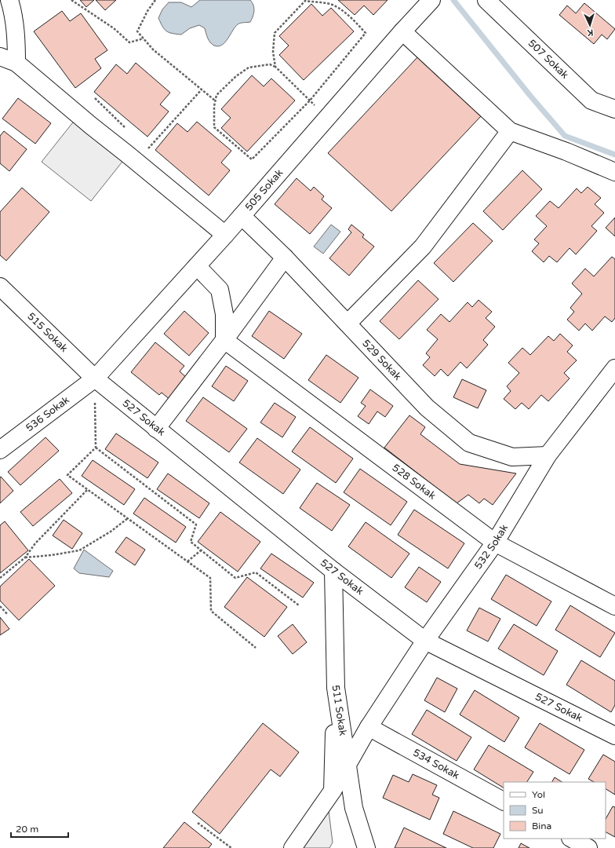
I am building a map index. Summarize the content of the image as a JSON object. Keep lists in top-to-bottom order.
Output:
{
  "streets": {
    "street": [
      "507 Sokak",
      "505 Sokak",
      "515 Sokak",
      "529 Sokak",
      "536 Sokak",
      "527 Sokak",
      "528 Sokak",
      "532 Sokak",
      "511 Sokak",
      "534 Sokak"
    ]
  },
  "crossings": [
    ["505 Sokak", "515 Sokak"],
    ["505 Sokak", "529 Sokak"],
    ["505 Sokak", "536 Sokak"],
    ["505 Sokak", "527 Sokak"],
    ["515 Sokak", "536 Sokak"],
    ["515 Sokak", "527 Sokak"],
    ["529 Sokak", "532 Sokak"],
    ["536 Sokak", "527 Sokak"],
    ["527 Sokak", "532 Sokak"],
    ["527 Sokak", "511 Sokak"],
    ["528 Sokak", "532 Sokak"],
    ["532 Sokak", "511 Sokak"],
    ["532 Sokak", "534 Sokak"]
  ],
  "legend": ["Yol", "Su", "Bina"],
  "scale_bar": "20 m",
  "north": "bottom"
}
